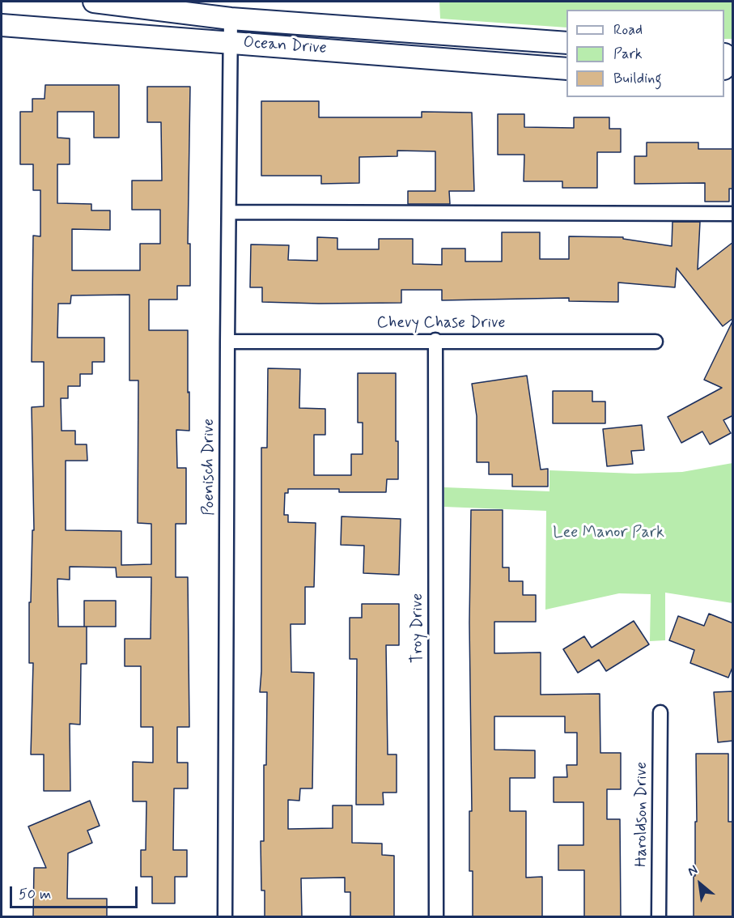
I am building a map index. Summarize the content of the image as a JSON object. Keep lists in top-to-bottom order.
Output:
{
  "streets": {
    "main road": ["Ocean Drive"],
    "street": [
      "Chevy Chase Drive",
      "Poenisch Drive",
      "Troy Drive",
      "Haroldson Drive"
    ]
  },
  "crossings": [
    ["Ocean Drive", "Poenisch Drive"],
    ["Chevy Chase Drive", "Poenisch Drive"],
    ["Chevy Chase Drive", "Troy Drive"]
  ],
  "parks": ["Lee Manor Park"],
  "legend": ["Road", "Park", "Building"],
  "scale_bar": "50 m",
  "north": "top left"
}
